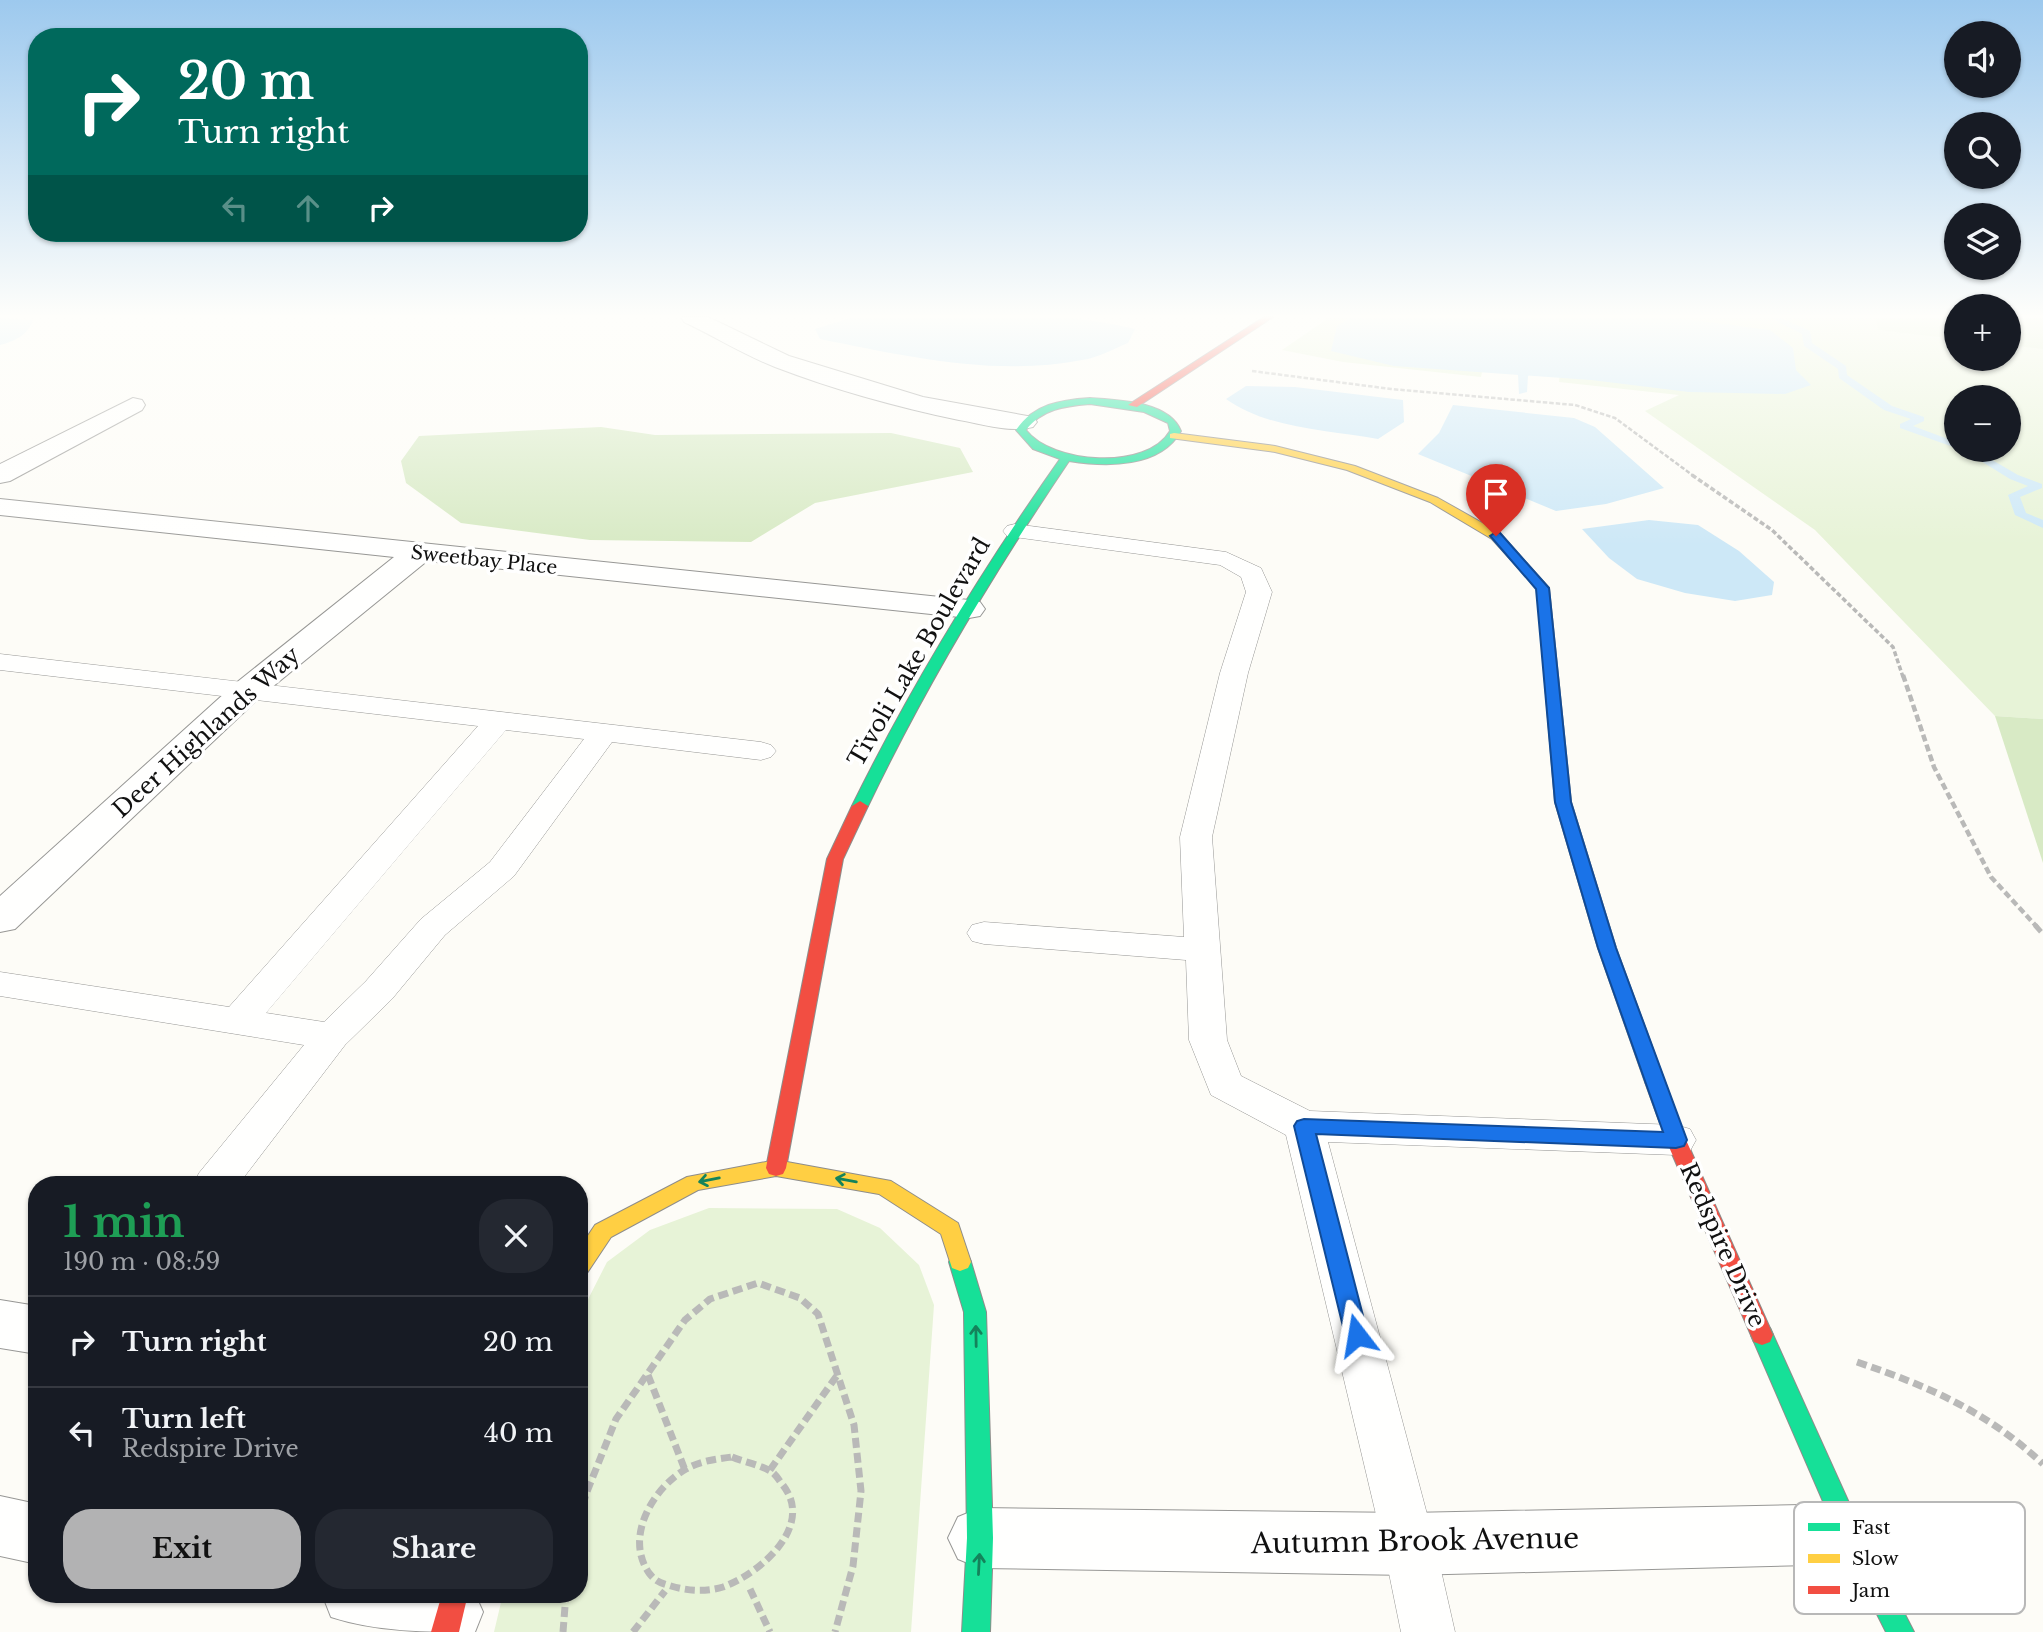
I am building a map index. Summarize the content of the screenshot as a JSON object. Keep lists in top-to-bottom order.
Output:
{
  "streets": {
    "street": [
      "Sweetbay Place",
      "Tivoli Lake Boulevard",
      "Deer Highlands Way",
      "Redspire Drive",
      "Autumn Brook Avenue"
    ]
  },
  "crossings": [
    ["Sweetbay Place", "Tivoli Lake Boulevard"],
    ["Sweetbay Place", "Deer Highlands Way"]
  ],
  "legend": ["Fast", "Slow", "Jam"],
  "page": {
    "map_buttons": ["+", "−"],
    "turn": ["20 m", "Turn right"],
    "heading": ["1 min", "190 m · 08:59"],
    "list": [
      {
        "name": "Turn right",
        "value": "20 m"
      },
      {
        "name": "Turn left",
        "note": "Redspire Drive",
        "value": "40 m"
      }
    ],
    "buttons": ["Exit", "Share"]
  }
}
